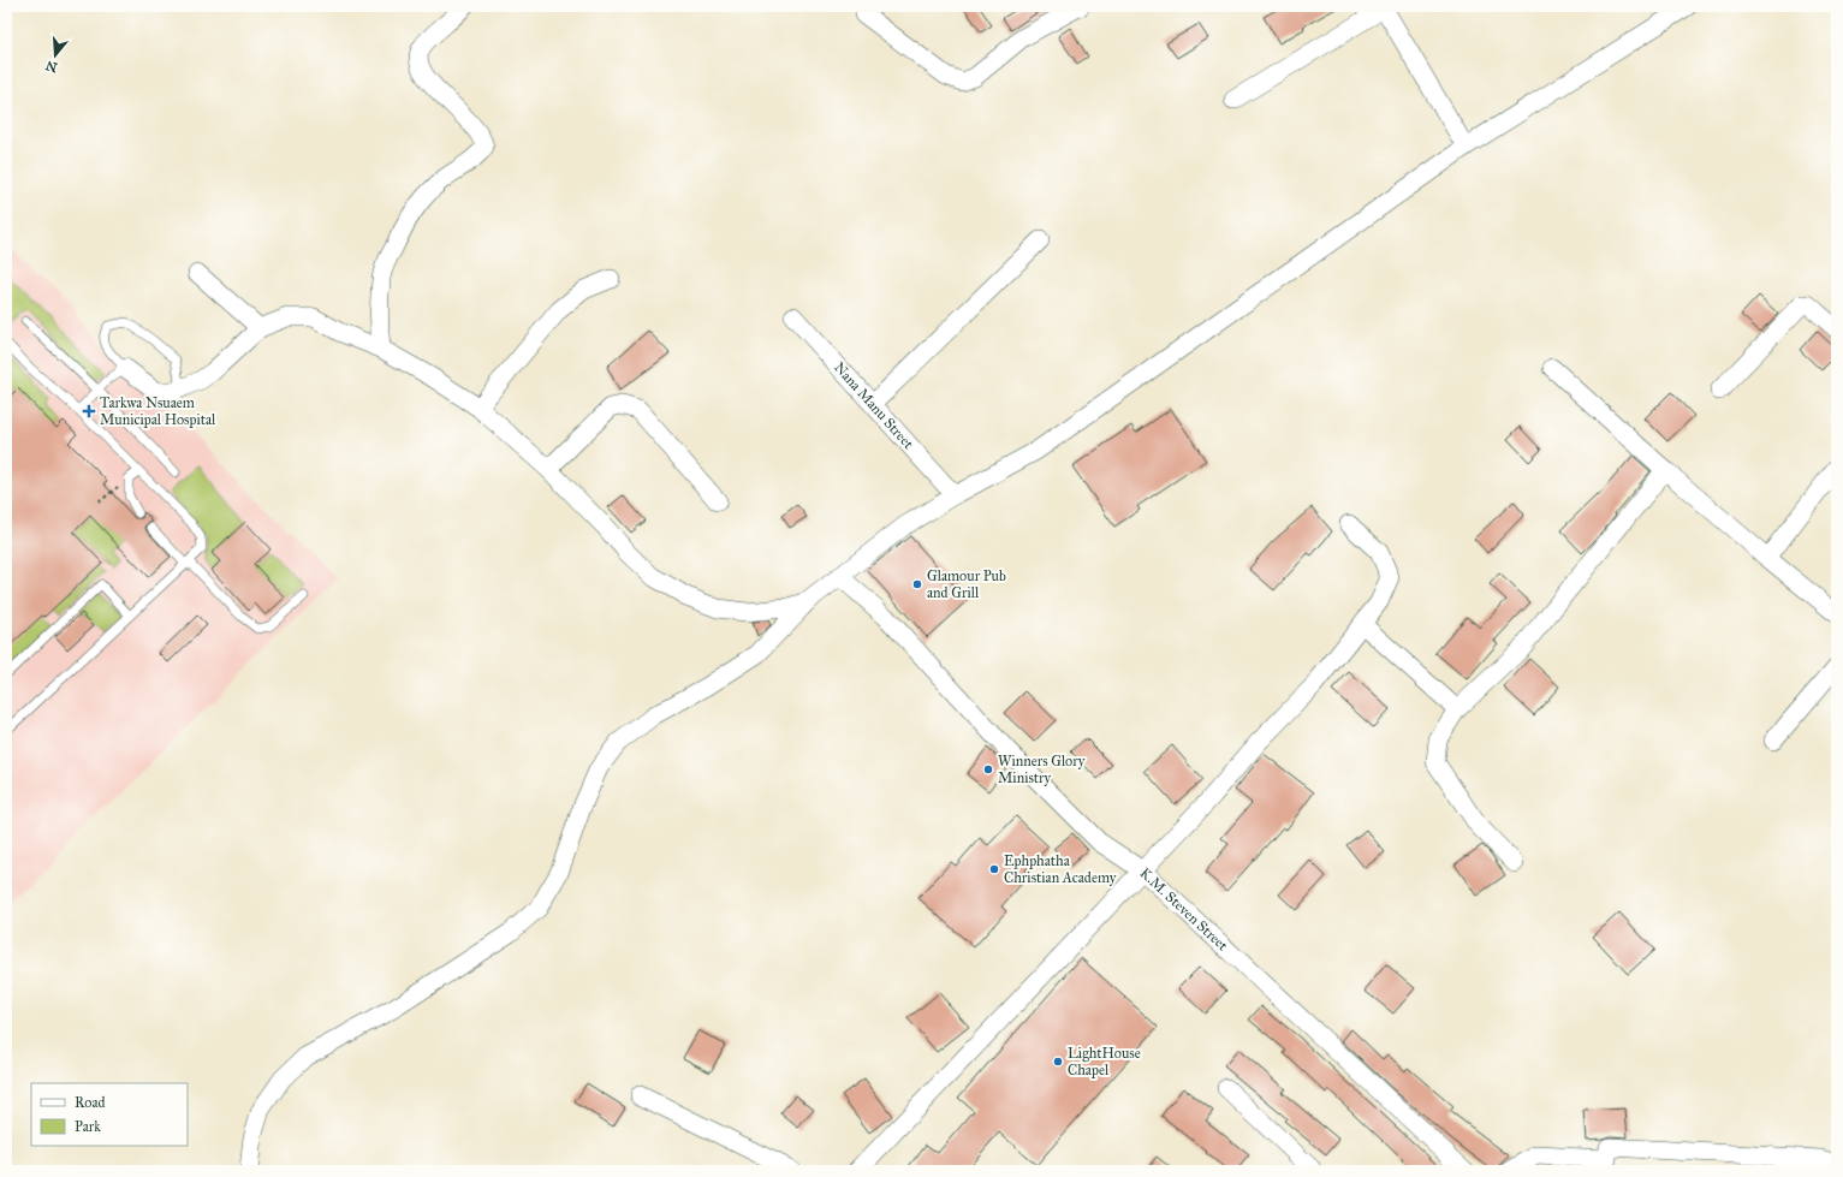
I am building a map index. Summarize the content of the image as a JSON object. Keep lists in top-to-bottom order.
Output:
{
  "streets": {
    "street": ["Nana Manu Street", "K.M. Steven Street"]
  },
  "places": {
    "health": ["Tarkwa Nsuaem Municipal Hospital"],
    "other": [
      "Glamour Pub and Grill",
      "Winners Glory Ministry",
      "Ephphatha Christian Academy",
      "LightHouse Chapel"
    ]
  },
  "legend": ["Road", "Park"],
  "north": "bottom"
}
